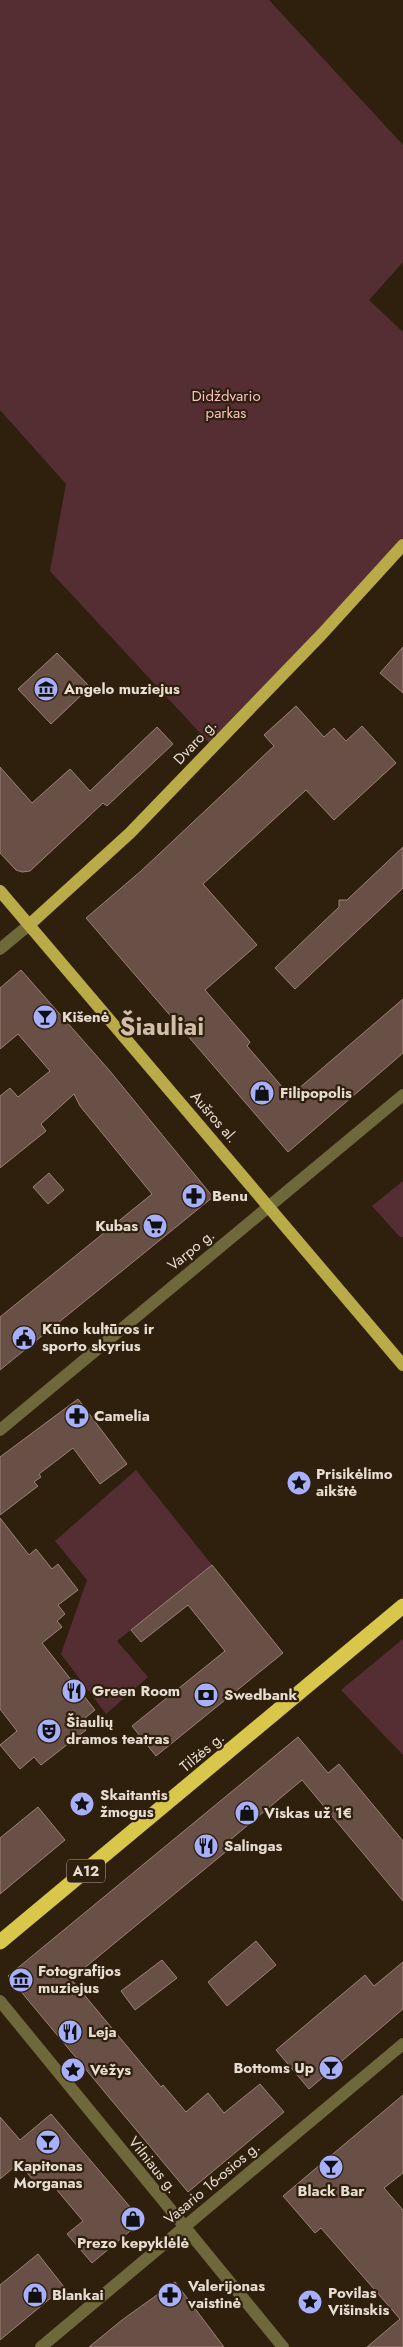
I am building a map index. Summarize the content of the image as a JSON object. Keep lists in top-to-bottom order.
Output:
{
  "streets": {
    "highway": ["Tilžės g.", "A12"],
    "main road": ["Dvaro g.", "Aušros al."],
    "street": ["Varpo g.", "Vilniaus g.", "Vasario 16-osios g."]
  },
  "crossings": [
    ["Dvaro g.", "Aušros al."],
    ["Aušros al.", "Varpo g."],
    ["Vilniaus g.", "Vasario 16-osios g."]
  ],
  "districts": ["Šiauliai"],
  "parks": ["Didždvario parkas"],
  "places": {
    "museum": ["Angelo muziejus", "Fotografijos muziejus"],
    "bar": [
      "Kišenė",
      "Bottoms Up",
      "Kapitonas Morganas",
      "Black Bar"
    ],
    "shop": [
      "Filipopolis",
      "Viskas už 1€",
      "Prezo kepyklėlė",
      "Blankai"
    ],
    "pharmacy": ["Benu", "Camelia", "Valerijonas vaistinė"],
    "supermarket": ["Kubas"],
    "public building": ["Kūno kultūros ir sporto skyrius"],
    "place": [
      "Prisikėlimo aikštė",
      "Skaitantis žmogus",
      "Vėžys",
      "Povilas Višinskis"
    ],
    "restaurant": ["Green Room", "Salingas", "Leja"],
    "bank": ["Swedbank"],
    "theatre": ["Šiaulių dramos teatras"]
  }
}
